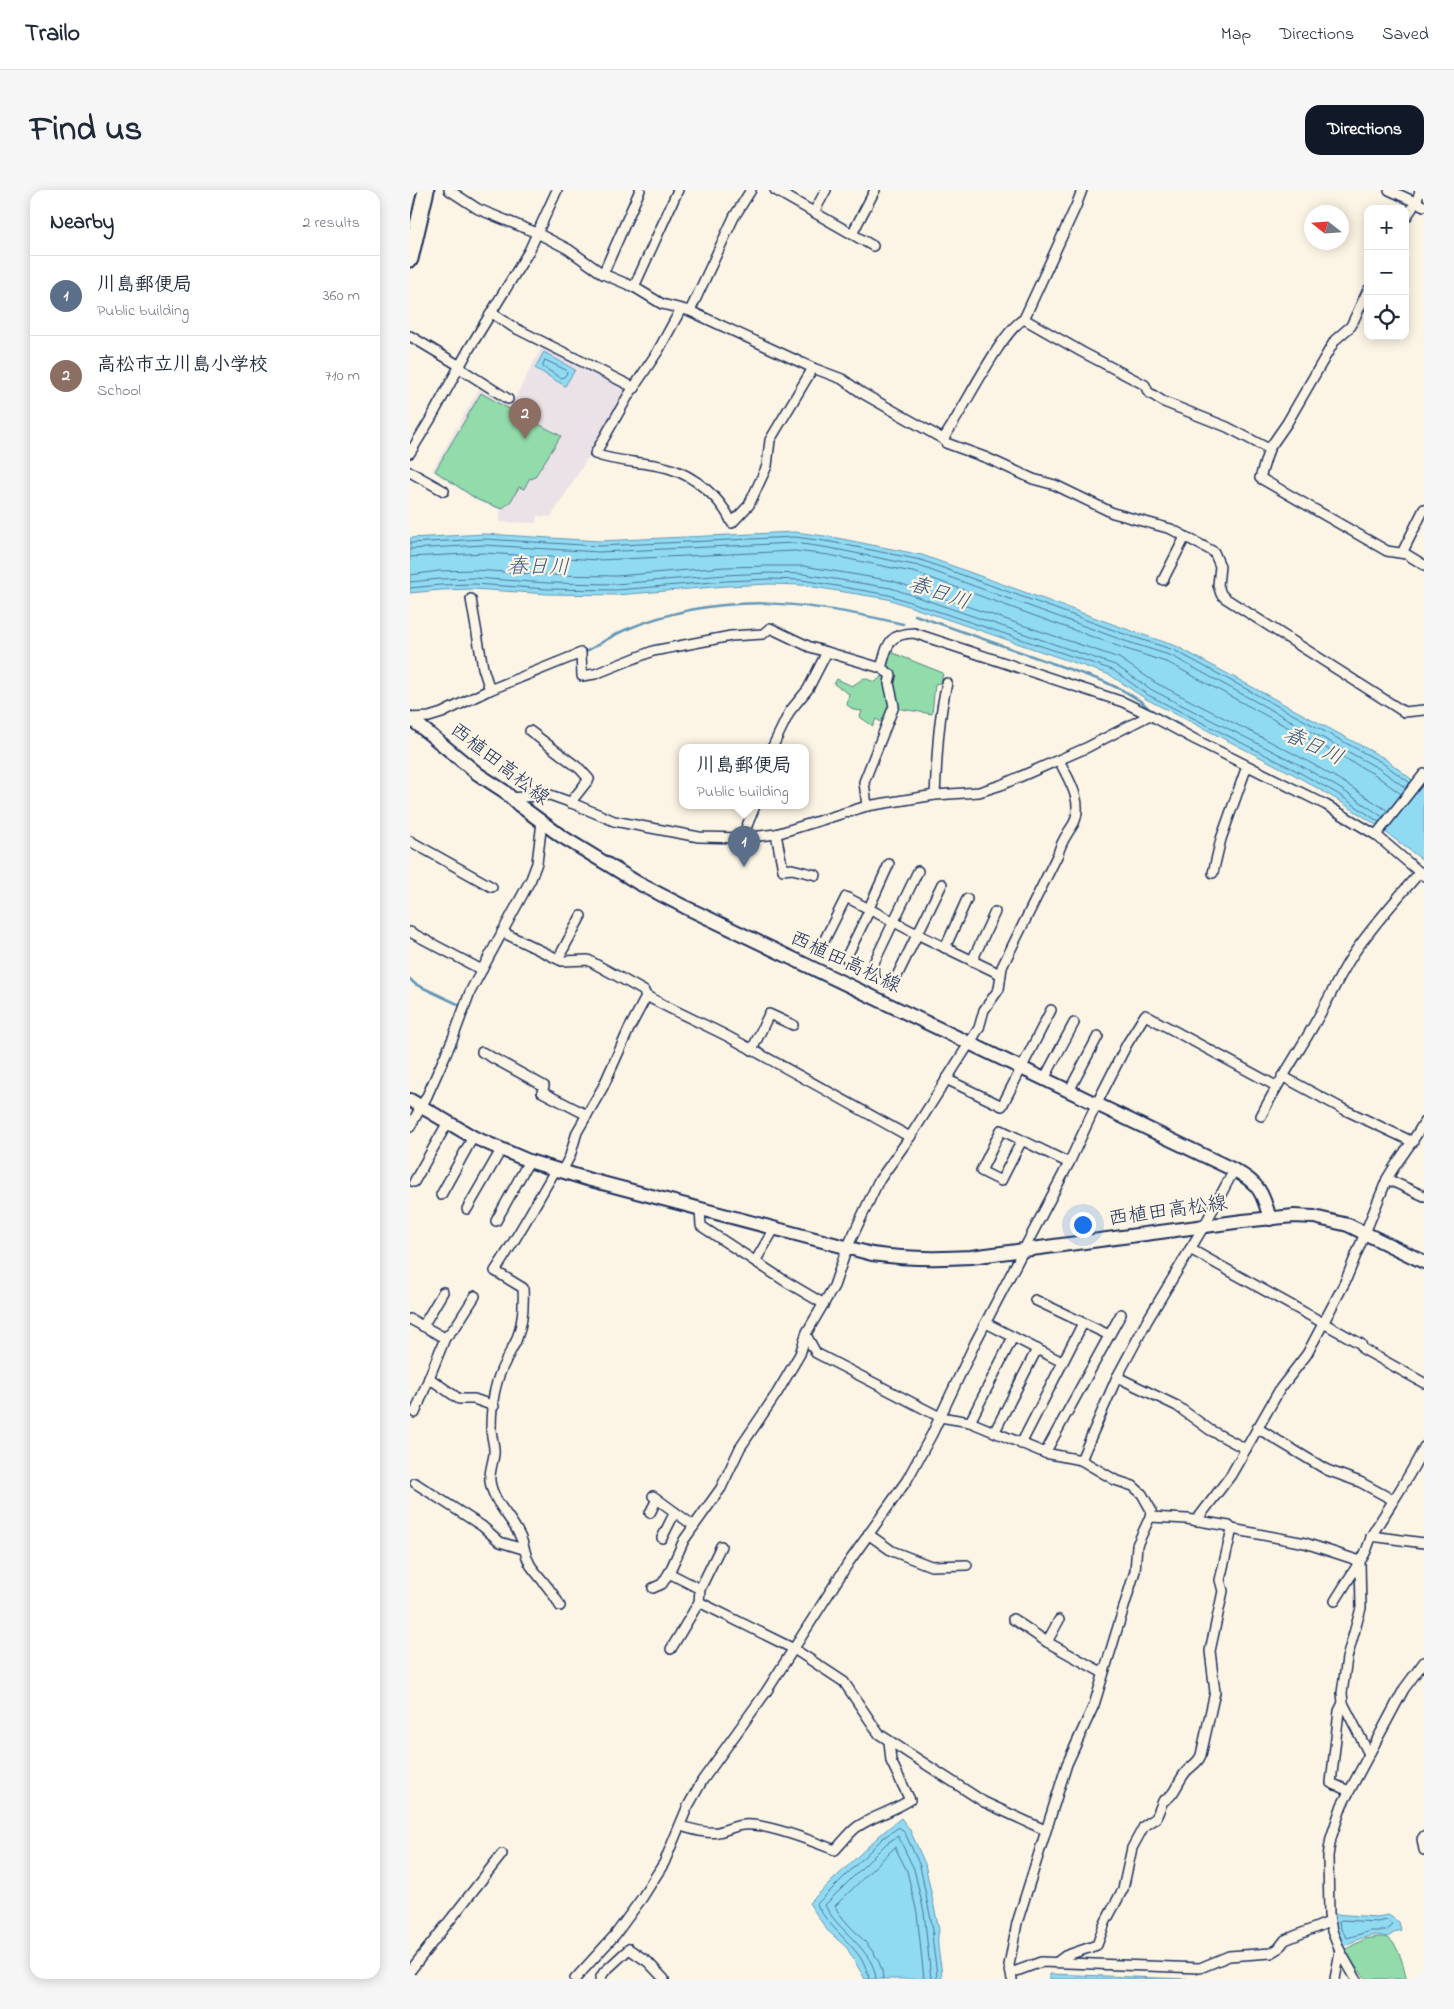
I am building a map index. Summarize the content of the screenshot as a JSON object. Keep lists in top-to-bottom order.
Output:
{
  "streets": {
    "main road": ["西植田高松線"]
  },
  "water": ["春日川"],
  "north": "left",
  "page": {
    "header": "Trailo",
    "nav": ["Map", "Directions", "Saved"],
    "title": "Find us",
    "buttons": "Directions",
    "heading": ["Nearby", "2 results"],
    "map_buttons": ["+", "−"],
    "list": [
      {
        "mark": "1",
        "name": "川島郵便局",
        "note": "Public building",
        "value": "360 m"
      },
      {
        "mark": "2",
        "name": "高松市立川島小学校",
        "note": "School",
        "value": "710 m"
      }
    ],
    "pins": ["2", "1"],
    "popup": ["川島郵便局", "Public building"]
  }
}
